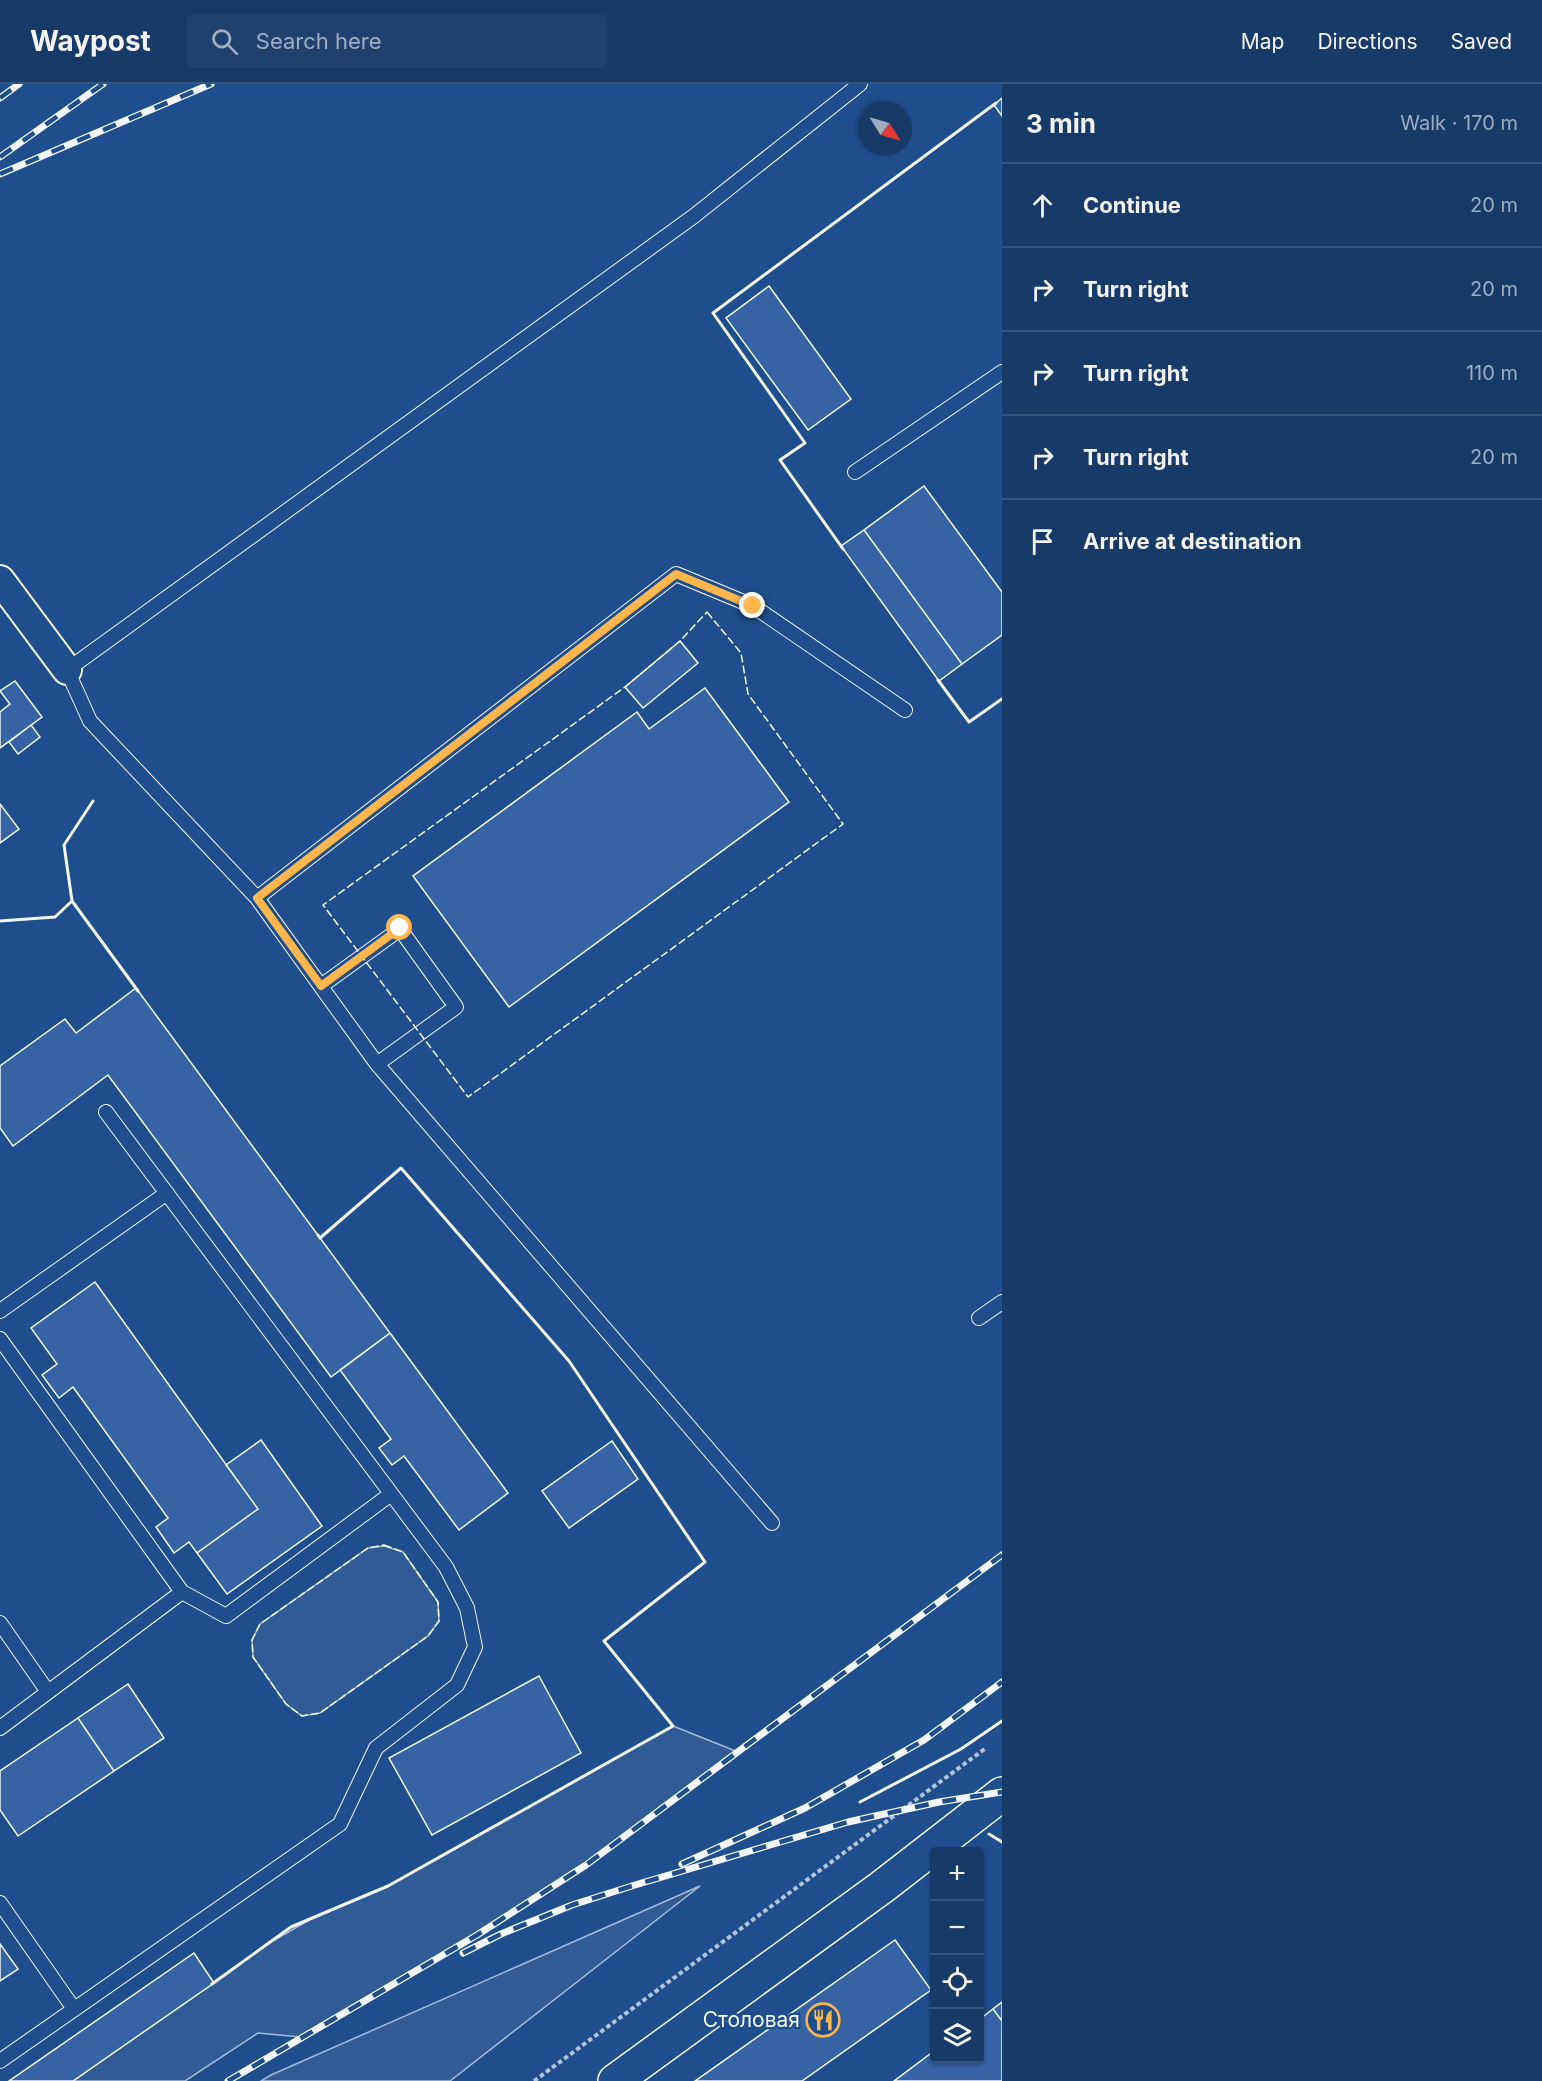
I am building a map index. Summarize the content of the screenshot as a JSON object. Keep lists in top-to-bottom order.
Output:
{
  "places": {
    "restaurant": ["Столовая"]
  },
  "north": "bottom right",
  "page": {
    "header": "Waypost",
    "search": "Search here",
    "nav": ["Map", "Directions", "Saved"],
    "heading": ["3 min", "Walk · 170 m"],
    "list": [
      ["Continue", "20 m"],
      ["Turn right", "20 m"],
      ["Turn right", "110 m"],
      ["Turn right", "20 m"],
      "Arrive at destination"
    ],
    "map_buttons": ["+", "−"]
  }
}
